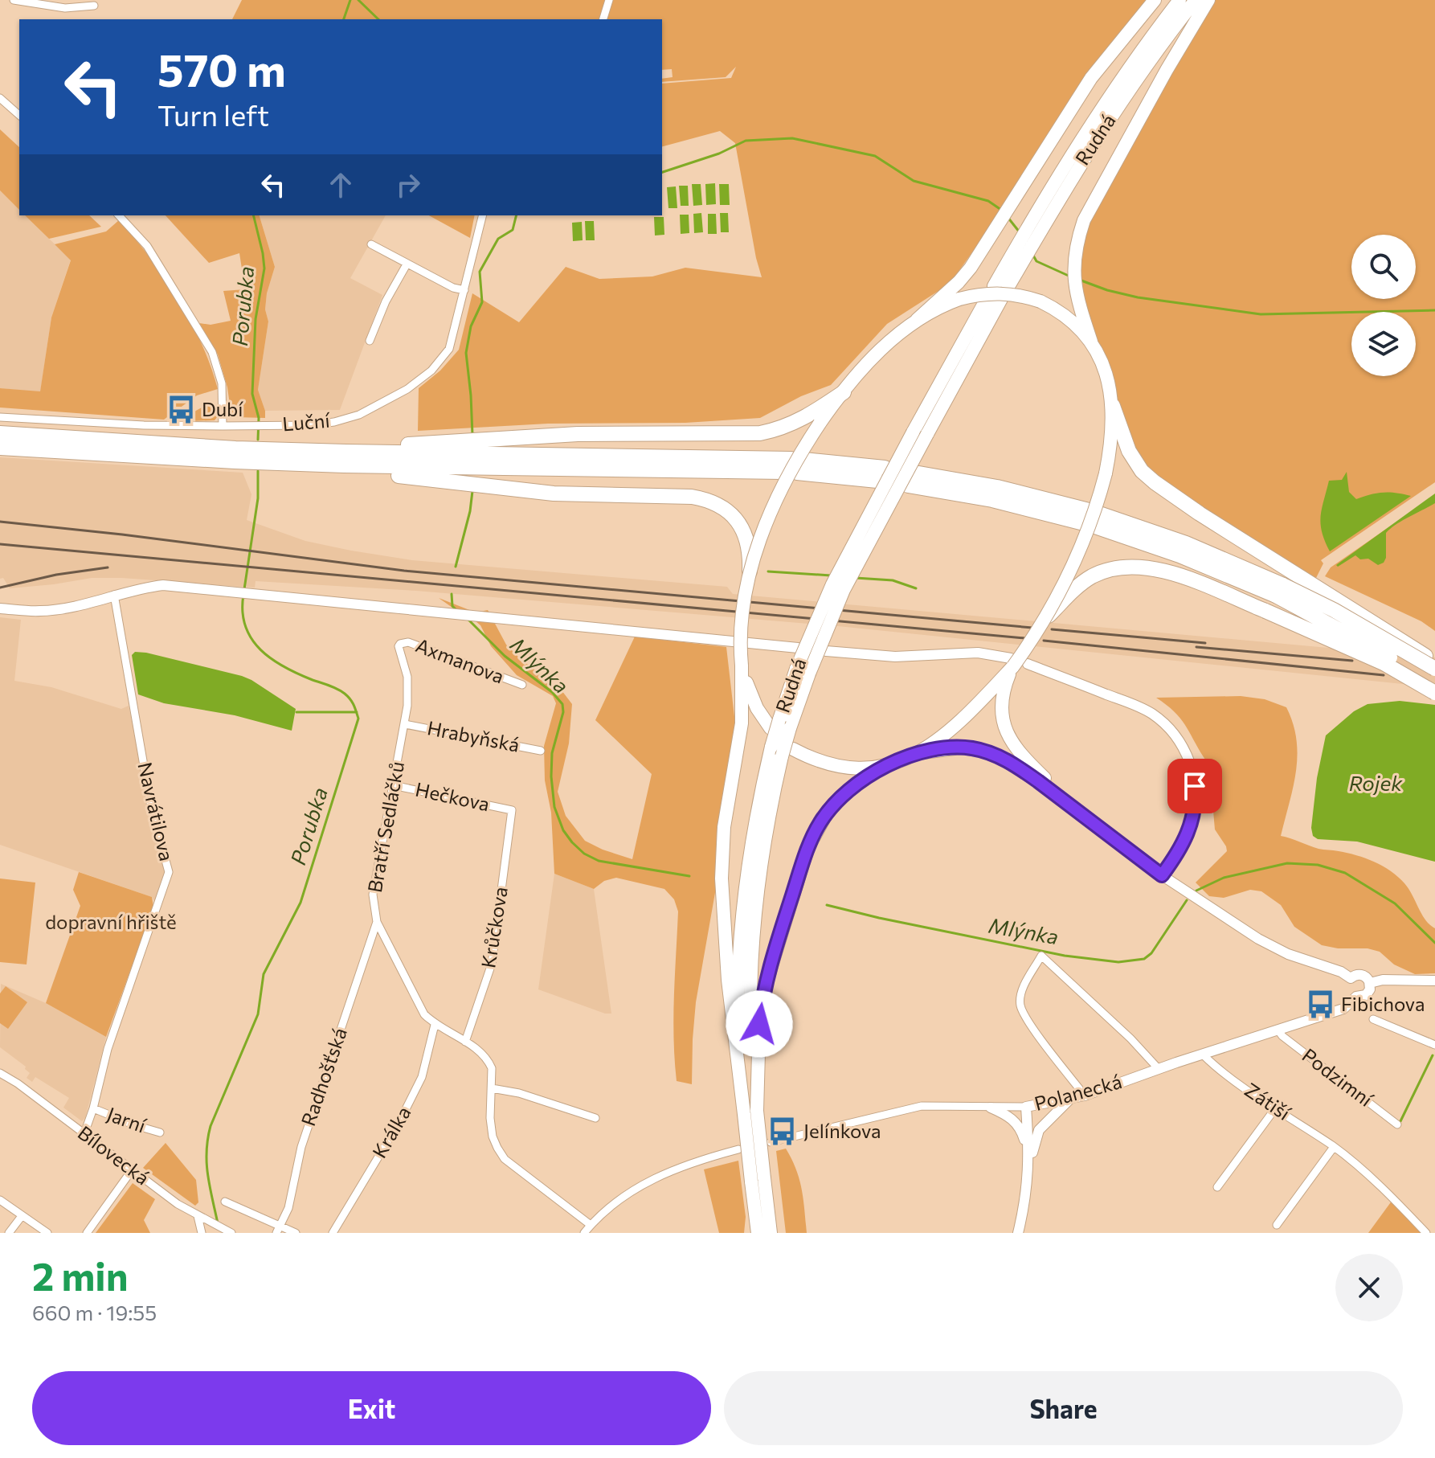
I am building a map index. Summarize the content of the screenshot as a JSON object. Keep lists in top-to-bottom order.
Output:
{
  "streets": {
    "highway": ["Rudná"],
    "street": [
      "Luční",
      "Axmanova",
      "Hrabyňská",
      "Hečkova",
      "Navrátilova",
      "Bratří Sedláčků",
      "Krůčkova",
      "Radhošťská",
      "Podzimní",
      "Polanecká",
      "Zátiší",
      "Jarní",
      "Králka",
      "Bílovecká"
    ]
  },
  "crossings": [
    ["Axmanova", "Bratří Sedláčků"],
    ["Hrabyňská", "Bratří Sedláčků"],
    ["Hečkova", "Bratří Sedláčků"],
    ["Hečkova", "Krůčkova"],
    ["Navrátilova", "Jarní"],
    ["Navrátilova", "Bílovecká"],
    ["Bratří Sedláčků", "Krůčkova"],
    ["Bratří Sedláčků", "Radhošťská"],
    ["Bratří Sedláčků", "Králka"],
    ["Podzimní", "Polanecká"],
    ["Polanecká", "Zátiší"]
  ],
  "water": ["Porubka", "Mlýnka", "Rojek"],
  "parks": ["dopravní hřiště"],
  "places": {
    "bus stop": ["Dubí", "Fibichova", "Jelínkova"]
  },
  "page": {
    "turn": ["570 m", "Turn left"],
    "heading": ["2 min", "660 m · 19:55"],
    "buttons": ["Exit", "Share"]
  }
}
